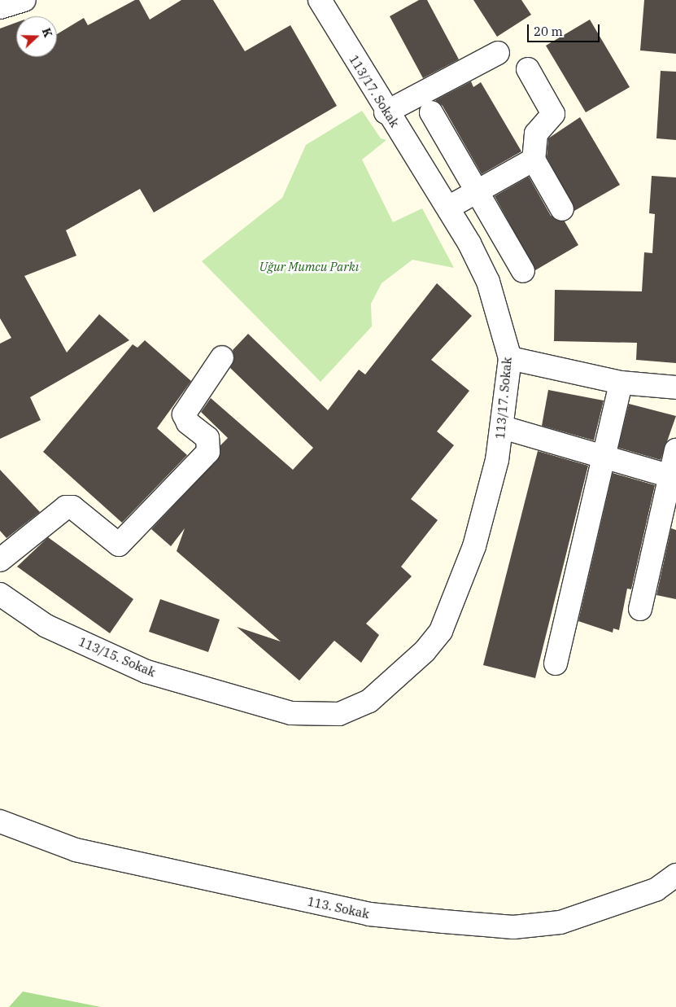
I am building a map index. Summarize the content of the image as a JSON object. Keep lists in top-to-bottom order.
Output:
{
  "streets": {
    "street": ["113/17. Sokak", "113/15. Sokak", "113. Sokak"]
  },
  "crossings": [
    ["113/17. Sokak", "113/15. Sokak"]
  ],
  "parks": ["Uğur Mumcu Parkı"],
  "scale_bar": "20 m",
  "north": "right"
}
